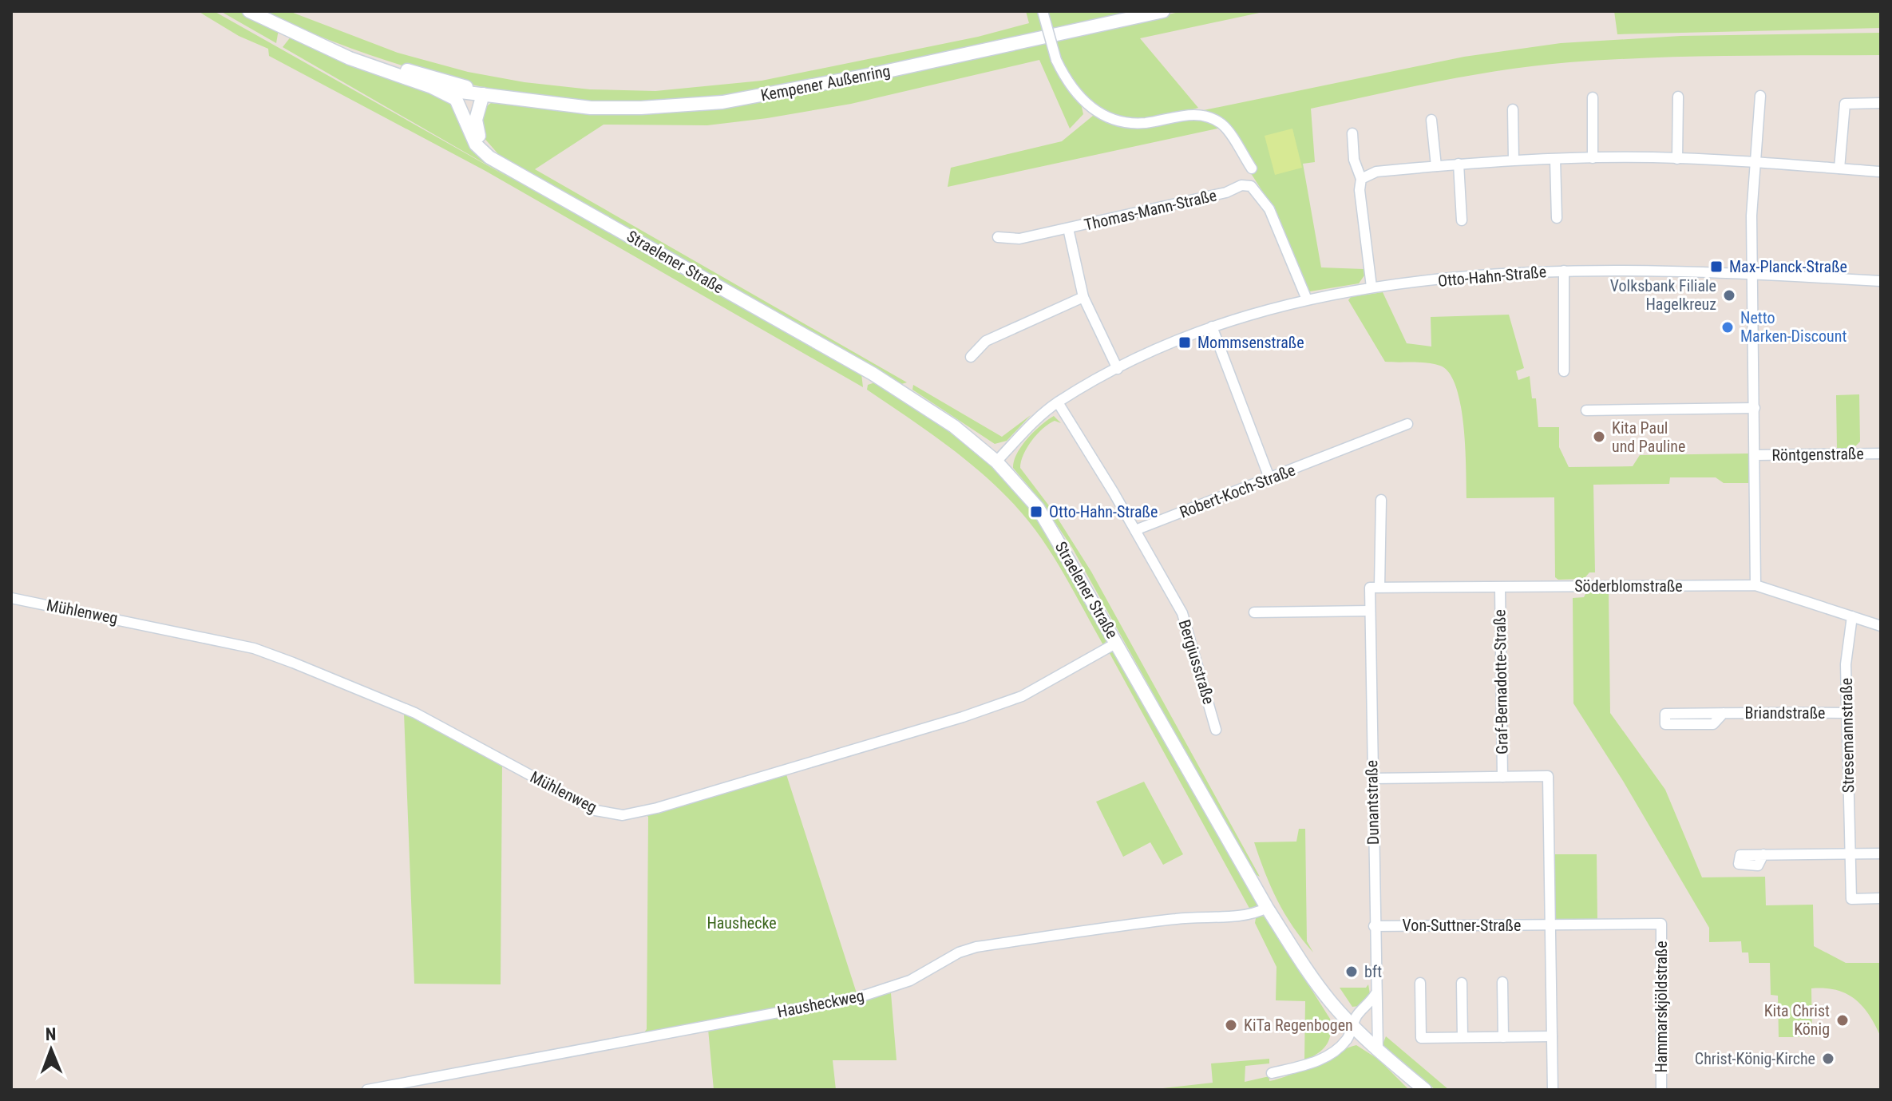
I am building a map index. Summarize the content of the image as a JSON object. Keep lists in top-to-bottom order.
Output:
{
  "streets": {
    "street": [
      "Kempener Außenring",
      "Thomas-Mann-Straße",
      "Straelener Straße",
      "Otto-Hahn-Straße",
      "Röntgenstraße",
      "Robert-Koch-Straße",
      "Söderblomstraße",
      "Mühlenweg",
      "Bergiusstraße",
      "Graf-Bernadotte-Straße",
      "Briandstraße",
      "Stresemannstraße",
      "Dunantstraße",
      "Von-Suttner-Straße",
      "Hausheckweg",
      "Hammarskjöldstraße"
    ]
  },
  "crossings": [
    ["Kempener Außenring", "Straelener Straße"],
    ["Thomas-Mann-Straße", "Otto-Hahn-Straße"],
    ["Straelener Straße", "Otto-Hahn-Straße"],
    ["Straelener Straße", "Mühlenweg"],
    ["Straelener Straße", "Dunantstraße"],
    ["Straelener Straße", "Hausheckweg"],
    ["Robert-Koch-Straße", "Bergiusstraße"],
    ["Söderblomstraße", "Graf-Bernadotte-Straße"],
    ["Söderblomstraße", "Stresemannstraße"],
    ["Söderblomstraße", "Dunantstraße"],
    ["Graf-Bernadotte-Straße", "Dunantstraße"],
    ["Graf-Bernadotte-Straße", "Von-Suttner-Straße"],
    ["Briandstraße", "Stresemannstraße"],
    ["Dunantstraße", "Von-Suttner-Straße"],
    ["Von-Suttner-Straße", "Hammarskjöldstraße"]
  ],
  "parks": ["Haushecke"],
  "places": {
    "transit": ["Max-Planck-Straße", "Mommsenstraße", "Otto-Hahn-Straße"],
    "other": [
      "Volksbank Filiale Hagelkreuz",
      "Netto Marken-Discount",
      "Kita Paul und Pauline",
      "bft",
      "Kita Christ König",
      "KiTa Regenbogen",
      "Christ-König-Kirche"
    ]
  },
  "north": "top"
}
